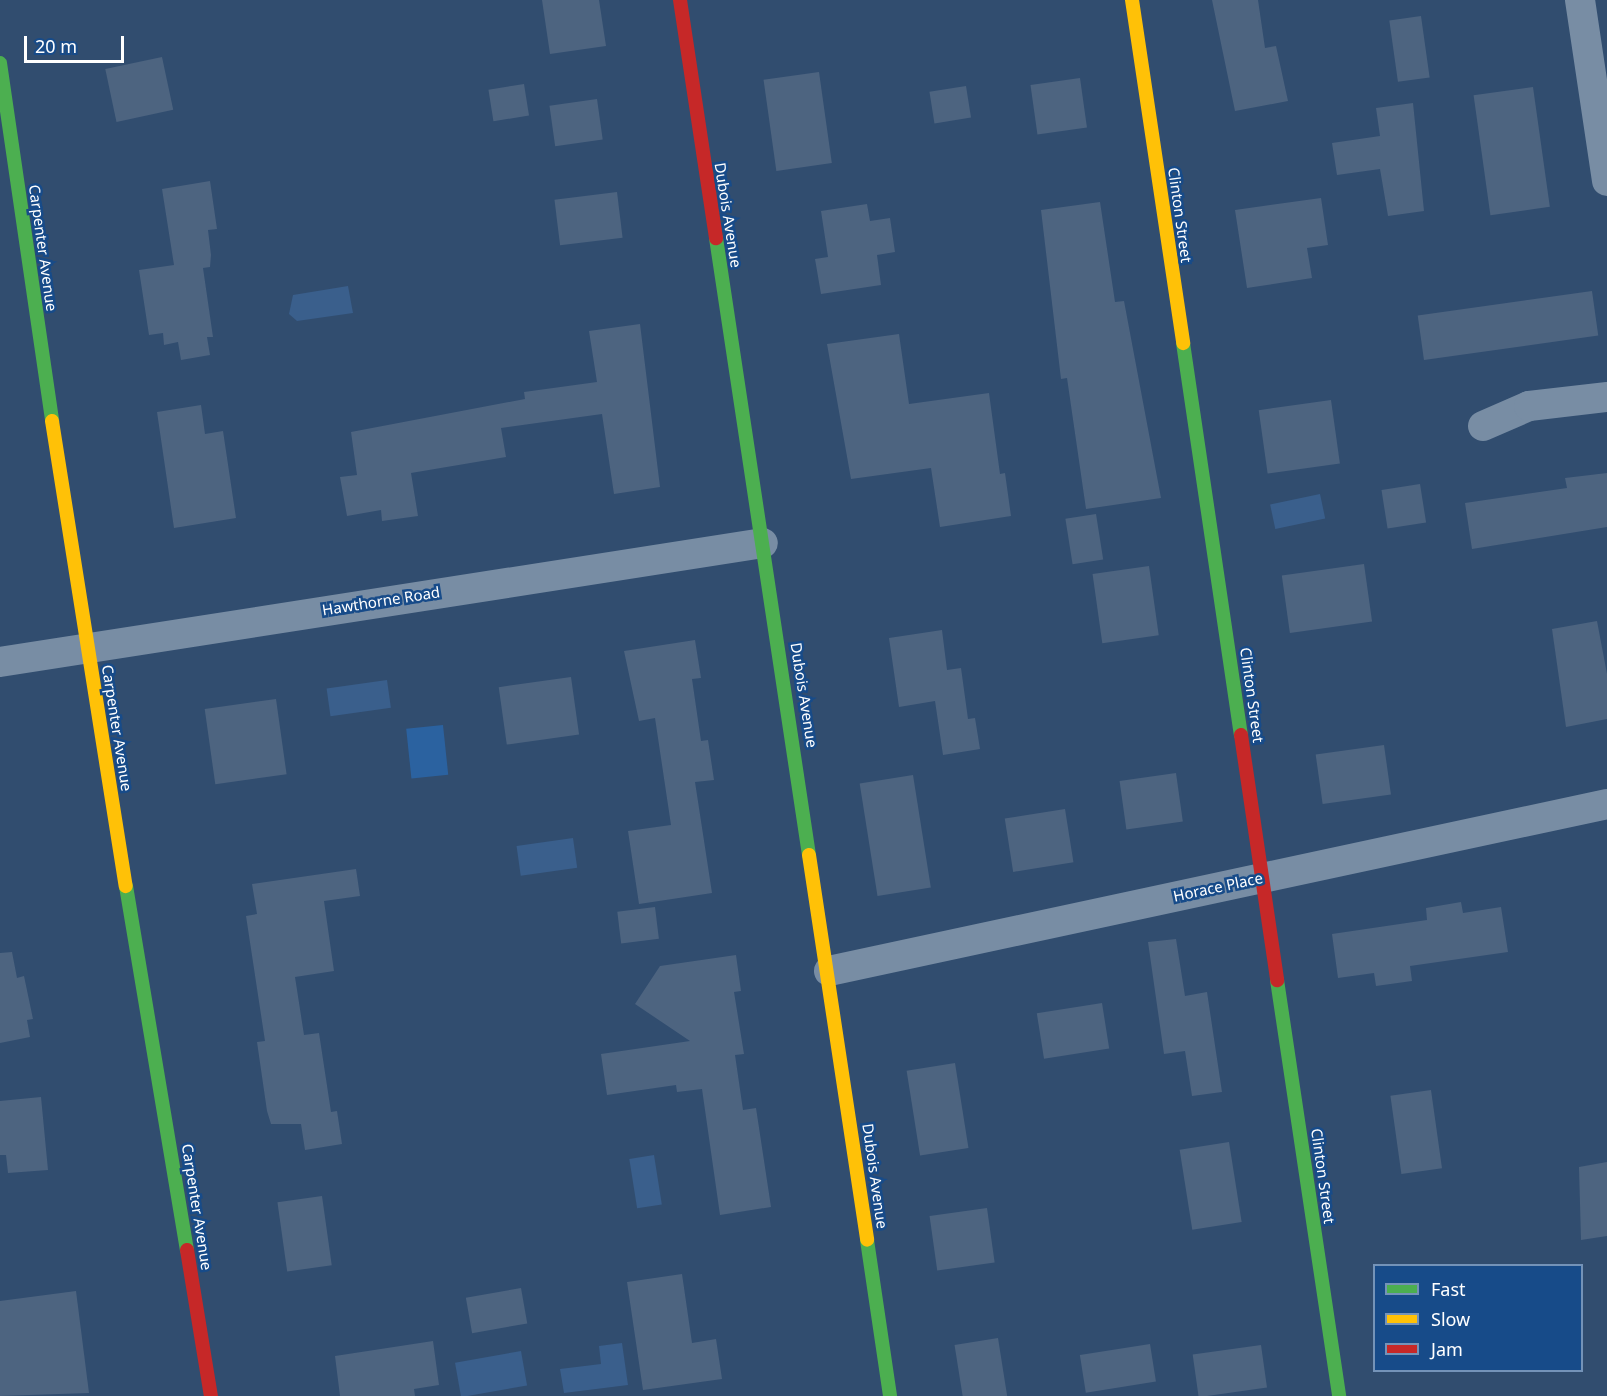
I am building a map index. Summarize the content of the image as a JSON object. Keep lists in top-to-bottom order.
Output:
{
  "streets": {
    "street": [
      "Dubois Avenue",
      "Clinton Street",
      "Carpenter Avenue",
      "Hawthorne Road",
      "Horace Place"
    ]
  },
  "crossings": [
    ["Dubois Avenue", "Hawthorne Road"],
    ["Dubois Avenue", "Horace Place"],
    ["Clinton Street", "Horace Place"],
    ["Carpenter Avenue", "Hawthorne Road"]
  ],
  "legend": ["Fast", "Slow", "Jam"],
  "scale_bar": "20 m"
}
